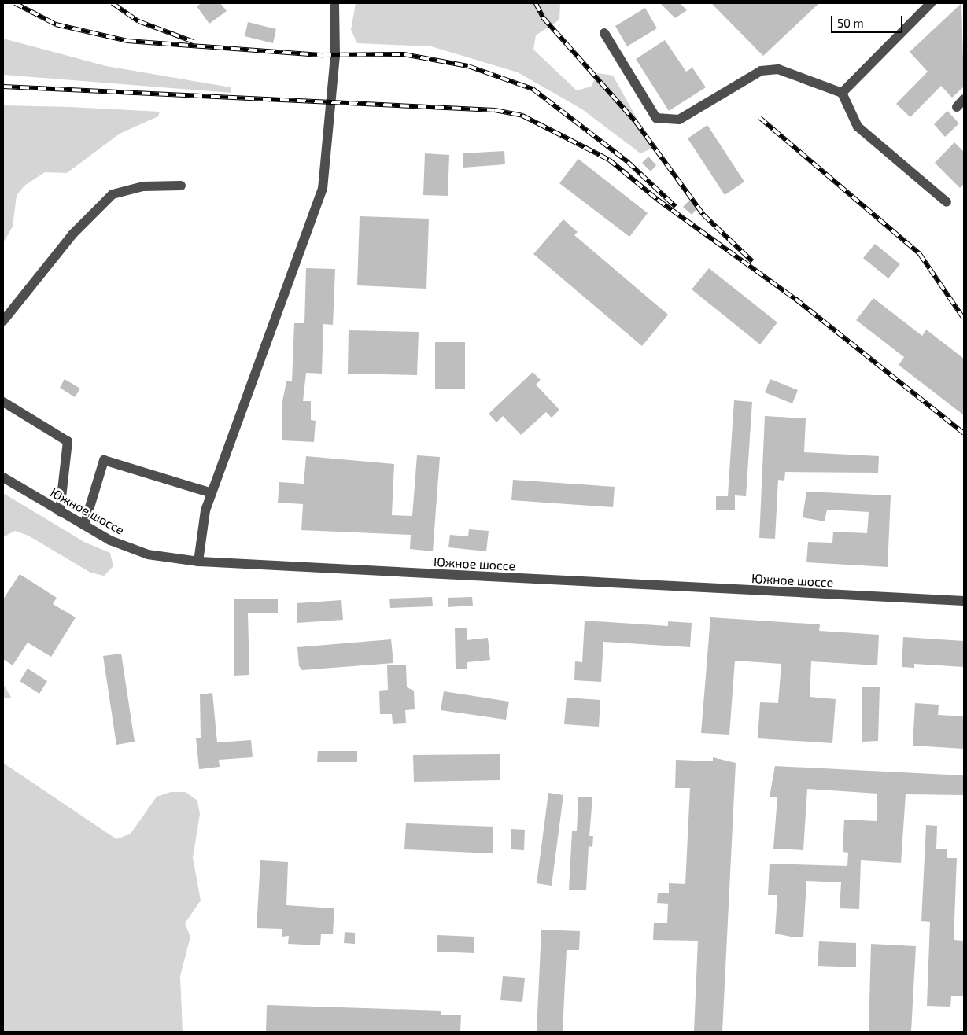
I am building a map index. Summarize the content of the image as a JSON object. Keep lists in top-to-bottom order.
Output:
{
  "streets": {
    "street": ["Южное шоссе"]
  },
  "scale_bar": "50 m"
}
